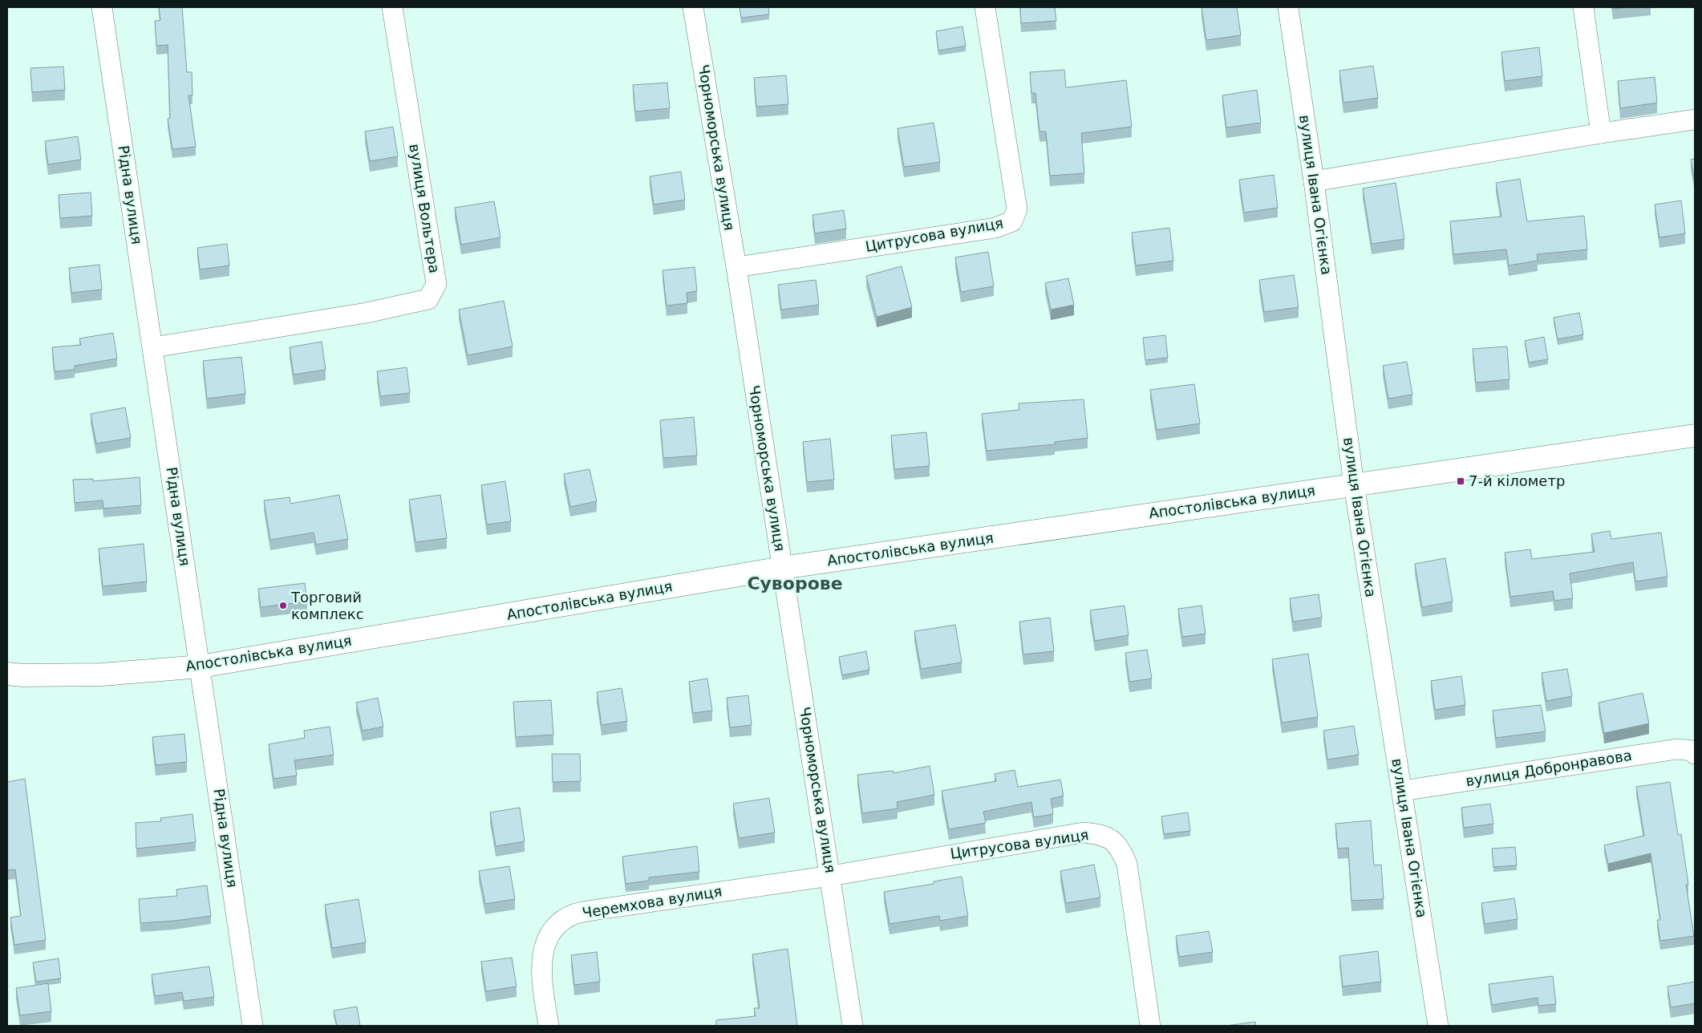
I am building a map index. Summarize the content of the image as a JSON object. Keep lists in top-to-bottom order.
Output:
{
  "streets": {
    "street": [
      "Чорноморська вулиця",
      "Рідна вулиця",
      "вулиця Івана Огієнка",
      "вулиця Вольтера",
      "Цитрусова вулиця",
      "Апостолівська вулиця",
      "вулиця Добронравова",
      "Черемхова вулиця"
    ]
  },
  "crossings": [
    ["Чорноморська вулиця", "Цитрусова вулиця"],
    ["Чорноморська вулиця", "Апостолівська вулиця"],
    ["Чорноморська вулиця", "Черемхова вулиця"],
    ["Рідна вулиця", "вулиця Вольтера"],
    ["Рідна вулиця", "Апостолівська вулиця"],
    ["вулиця Івана Огієнка", "Апостолівська вулиця"],
    ["вулиця Івана Огієнка", "вулиця Добронравова"],
    ["Цитрусова вулиця", "Черемхова вулиця"]
  ],
  "districts": ["Суворове"],
  "places": {
    "transit": ["7-й кілометр"],
    "other": ["Торговий комплекс"]
  }
}
